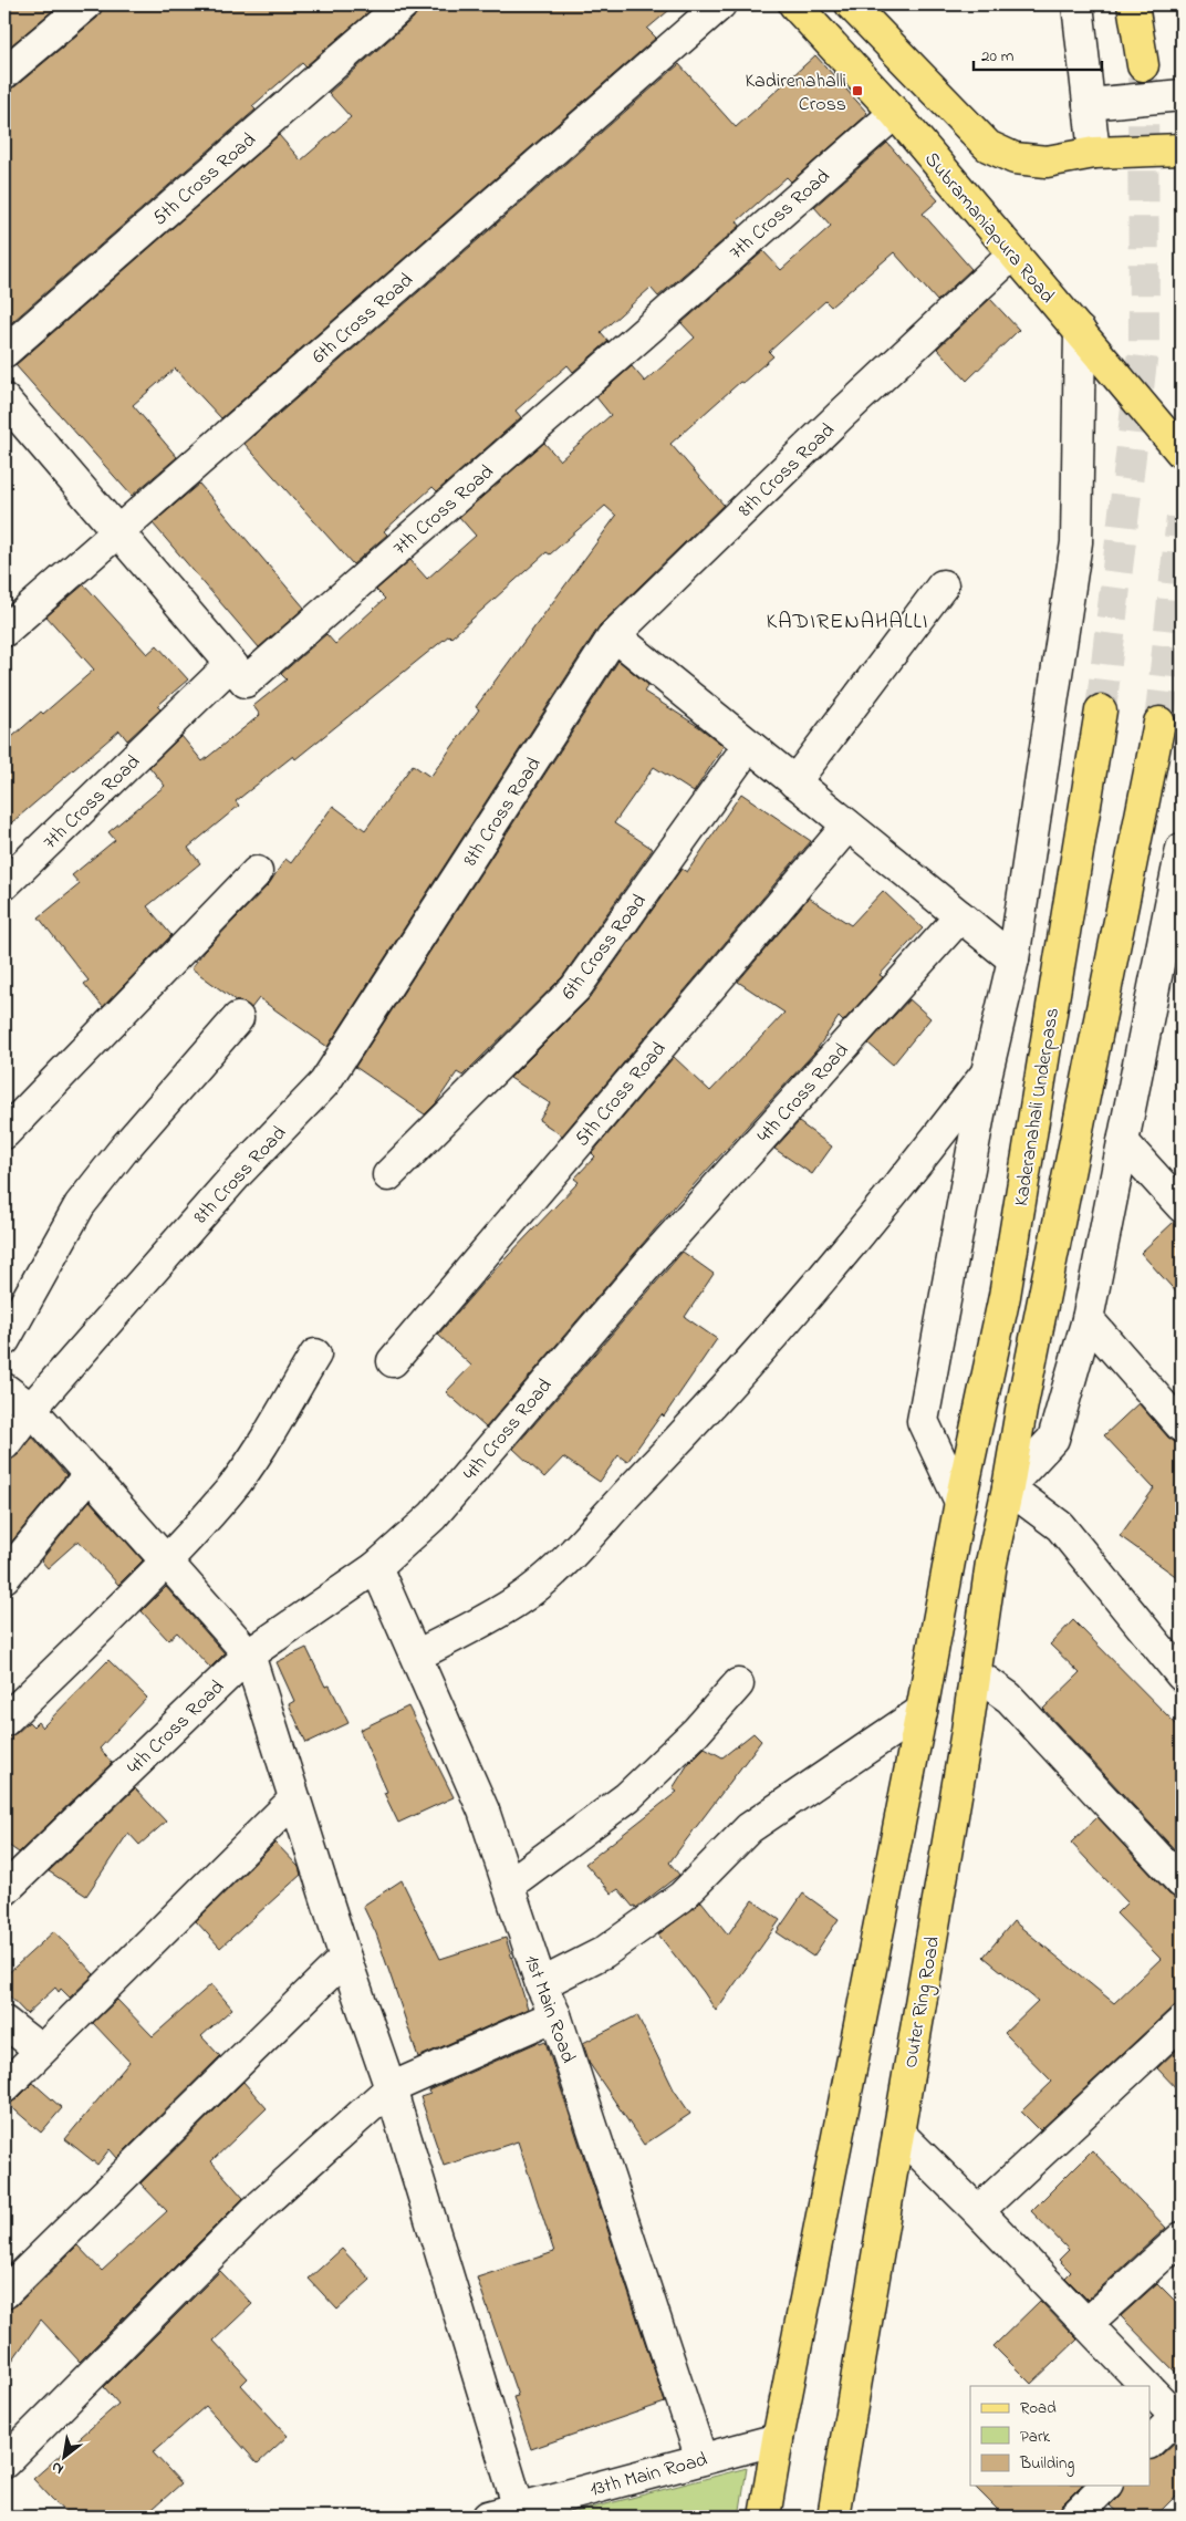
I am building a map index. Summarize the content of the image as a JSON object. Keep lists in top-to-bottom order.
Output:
{
  "streets": {
    "main road": ["Subramaniapura Road", "Kaderanahali Underpass", "Outer Ring Road"],
    "street": [
      "5th Cross Road",
      "7th Cross Road",
      "6th Cross Road",
      "8th Cross Road",
      "4th Cross Road",
      "1st Main Road",
      "13th Main Road"
    ]
  },
  "crossings": [
    ["7th Cross Road", "Subramaniapura Road"],
    ["Subramaniapura Road", "8th Cross Road"],
    ["4th Cross Road", "1st Main Road"],
    ["1st Main Road", "13th Main Road"]
  ],
  "districts": ["KADIRENAHALLI"],
  "places": {
    "transit": ["Kadirenahalli Cross"]
  },
  "legend": ["Road", "Park", "Building"],
  "scale_bar": "20 m",
  "north": "bottom left"
}
